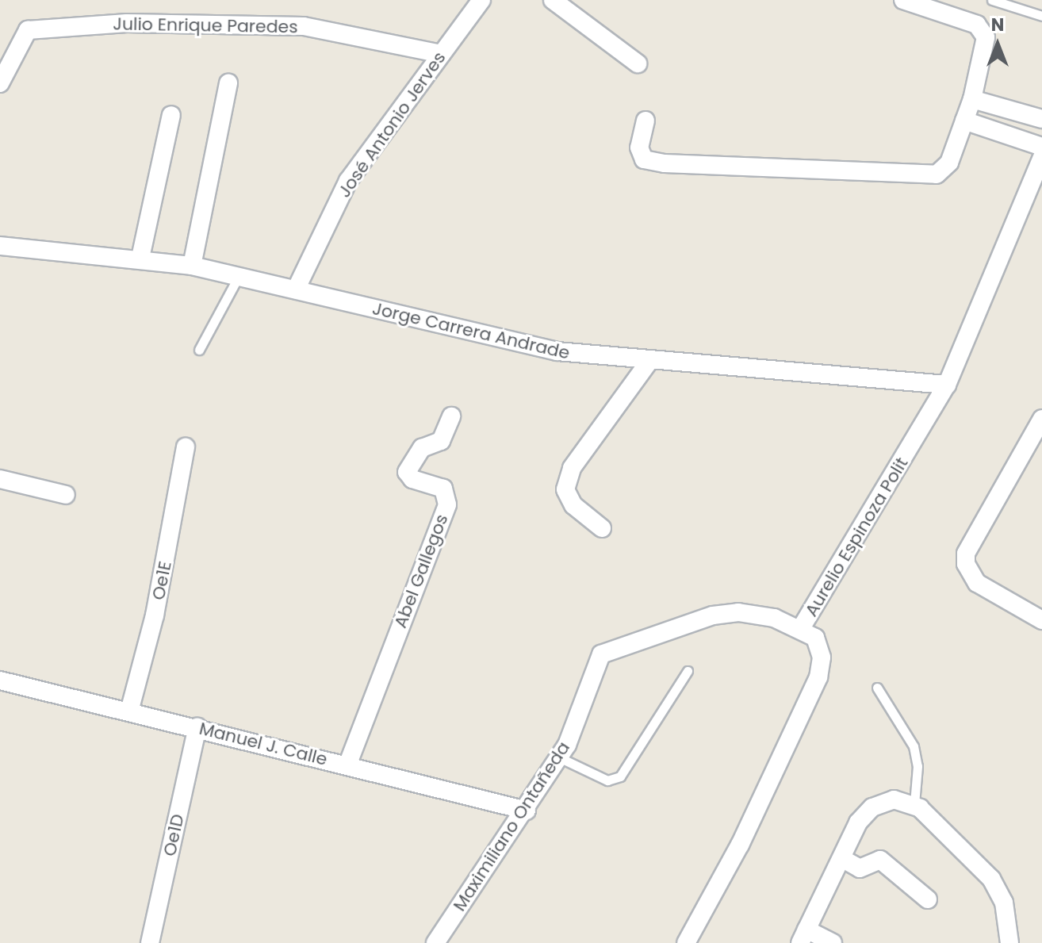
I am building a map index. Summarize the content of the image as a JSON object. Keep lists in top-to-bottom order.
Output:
{
  "streets": {
    "street": [
      "Julio Enrique Paredes",
      "José Antonio Jerves",
      "Jorge Carrera Andrade",
      "Aurelio Espinoza Polit",
      "Abel Gallegos",
      "Oe1E",
      "Manuel J. Calle",
      "Maximiliano Ontañeda",
      "Oe1D"
    ]
  },
  "crossings": [
    ["Julio Enrique Paredes", "José Antonio Jerves"],
    ["José Antonio Jerves", "Jorge Carrera Andrade"],
    ["Jorge Carrera Andrade", "Aurelio Espinoza Polit"],
    ["Aurelio Espinoza Polit", "Maximiliano Ontañeda"],
    ["Abel Gallegos", "Manuel J. Calle"],
    ["Oe1E", "Manuel J. Calle"],
    ["Manuel J. Calle", "Maximiliano Ontañeda"],
    ["Manuel J. Calle", "Oe1D"]
  ],
  "north": "top"
}
